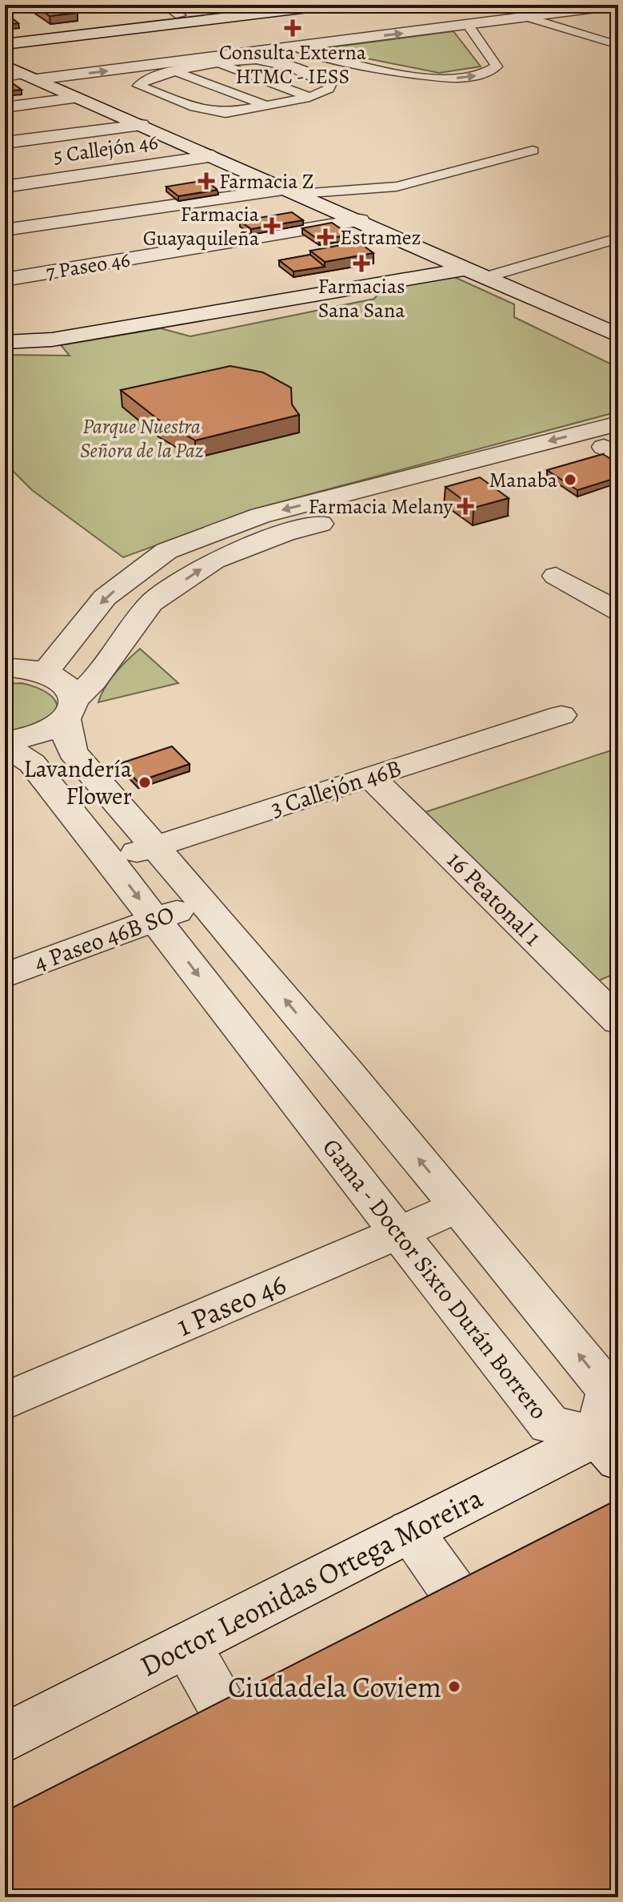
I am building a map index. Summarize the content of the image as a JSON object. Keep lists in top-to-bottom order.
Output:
{
  "streets": {
    "street": [
      "5 Callejón 46",
      "7 Paseo 46",
      "3 Callejón 46B",
      "16 Peatonal 1",
      "4 Paseo 46B SO",
      "Gama - Doctor Sixto Durán Borrero",
      "1 Paseo 46",
      "Doctor Leonidas Ortega Moreira"
    ]
  },
  "crossings": [
    ["3 Callejón 46B", "16 Peatonal 1"],
    ["3 Callejón 46B", "Gama - Doctor Sixto Durán Borrero"],
    ["4 Paseo 46B SO", "Gama - Doctor Sixto Durán Borrero"],
    ["Gama - Doctor Sixto Durán Borrero", "1 Paseo 46"],
    ["Gama - Doctor Sixto Durán Borrero", "Doctor Leonidas Ortega Moreira"]
  ],
  "parks": ["Parque Nuestra Señora de la Paz"],
  "places": {
    "health": [
      "Consulta Externa HTMC - IESS",
      "Farmacia Z",
      "Farmacia Guayaquileña",
      "Estramez",
      "Farmacias Sana Sana",
      "Farmacia Melany"
    ],
    "other": ["Manaba", "Lavandería Flower", "Ciudadela Coviem"]
  }
}
